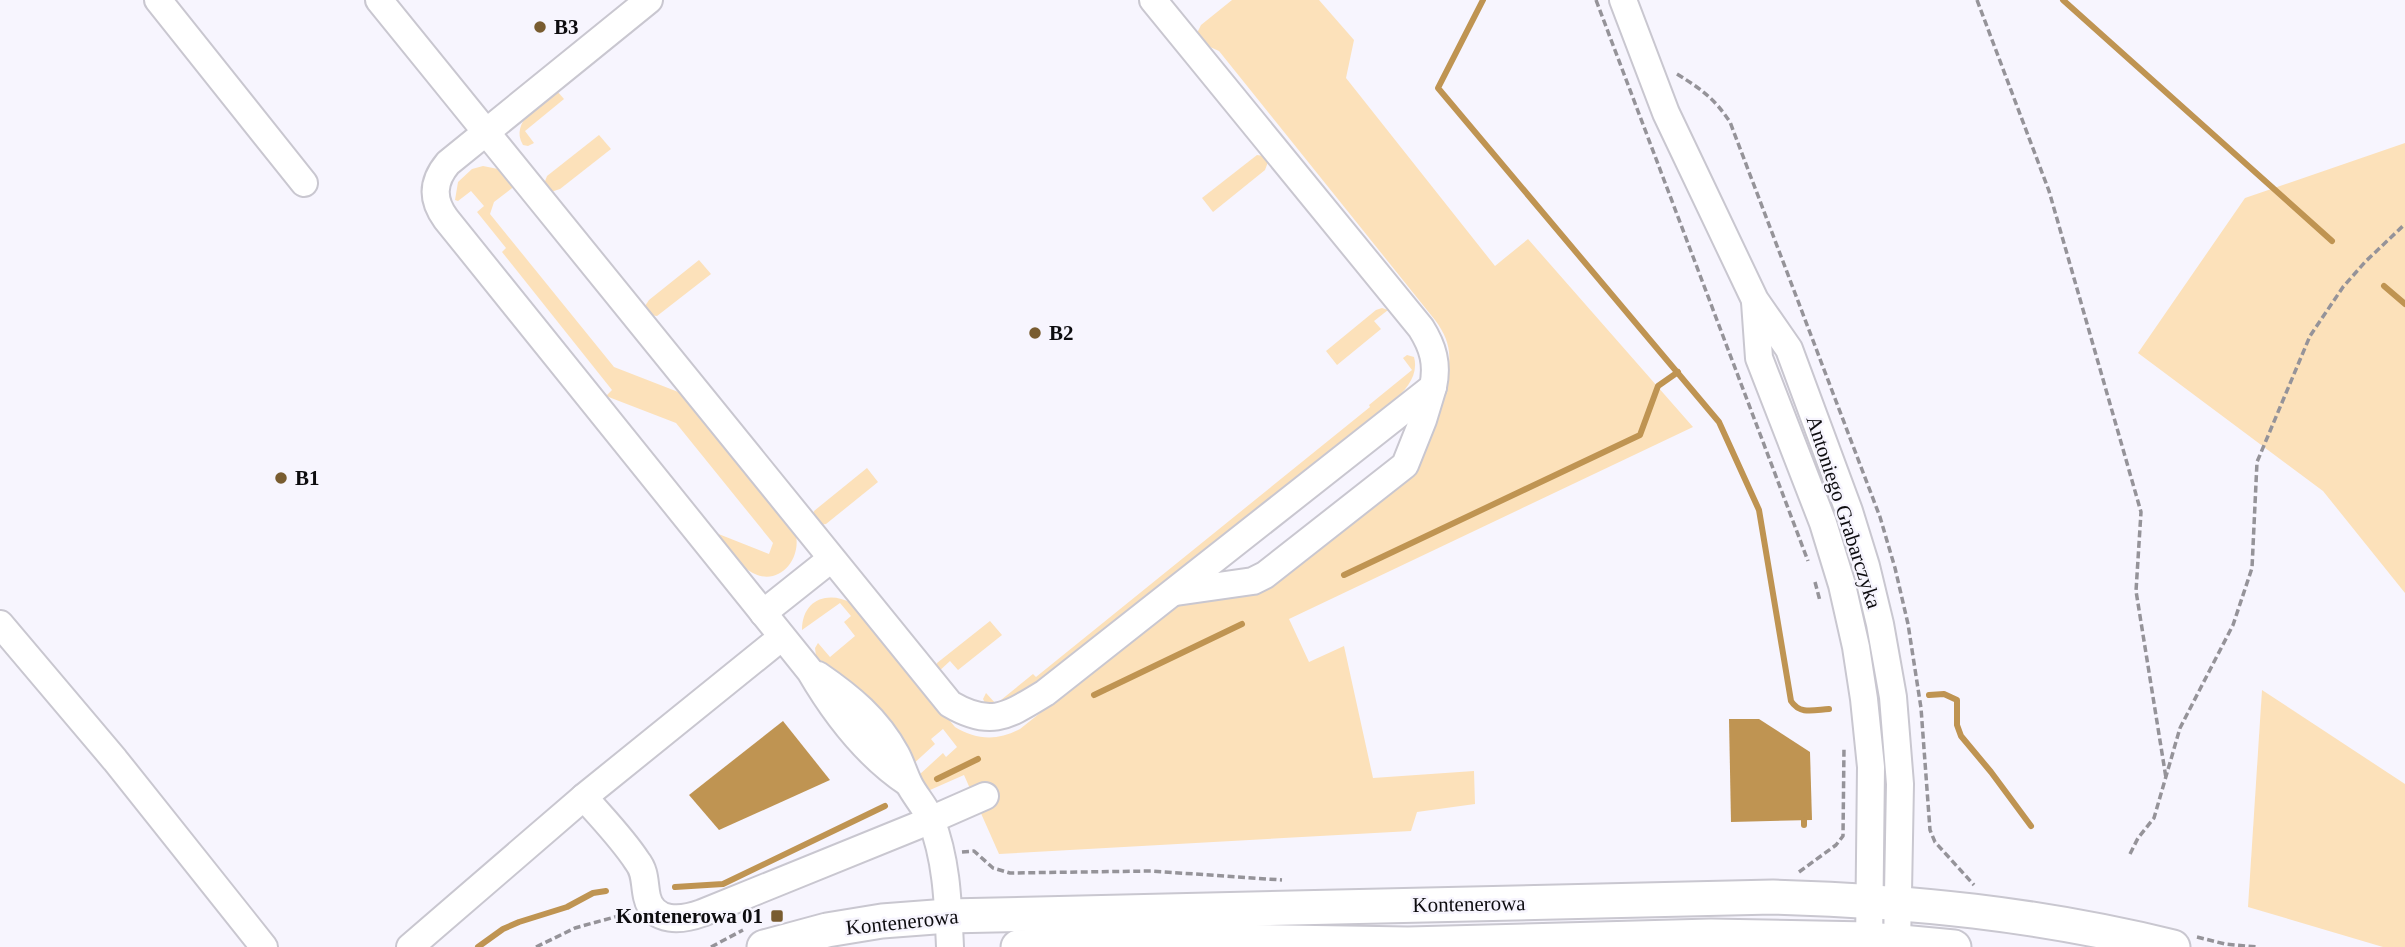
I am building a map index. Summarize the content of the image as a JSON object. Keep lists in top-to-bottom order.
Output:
{
  "streets": {
    "main road": ["Kontenerowa"],
    "street": ["Antoniego Grabarczyka"]
  },
  "crossings": [
    ["Antoniego Grabarczyka", "Kontenerowa"]
  ],
  "places": {
    "other": ["B3", "B2", "B1"],
    "transit": ["Kontenerowa 01"]
  }
}
